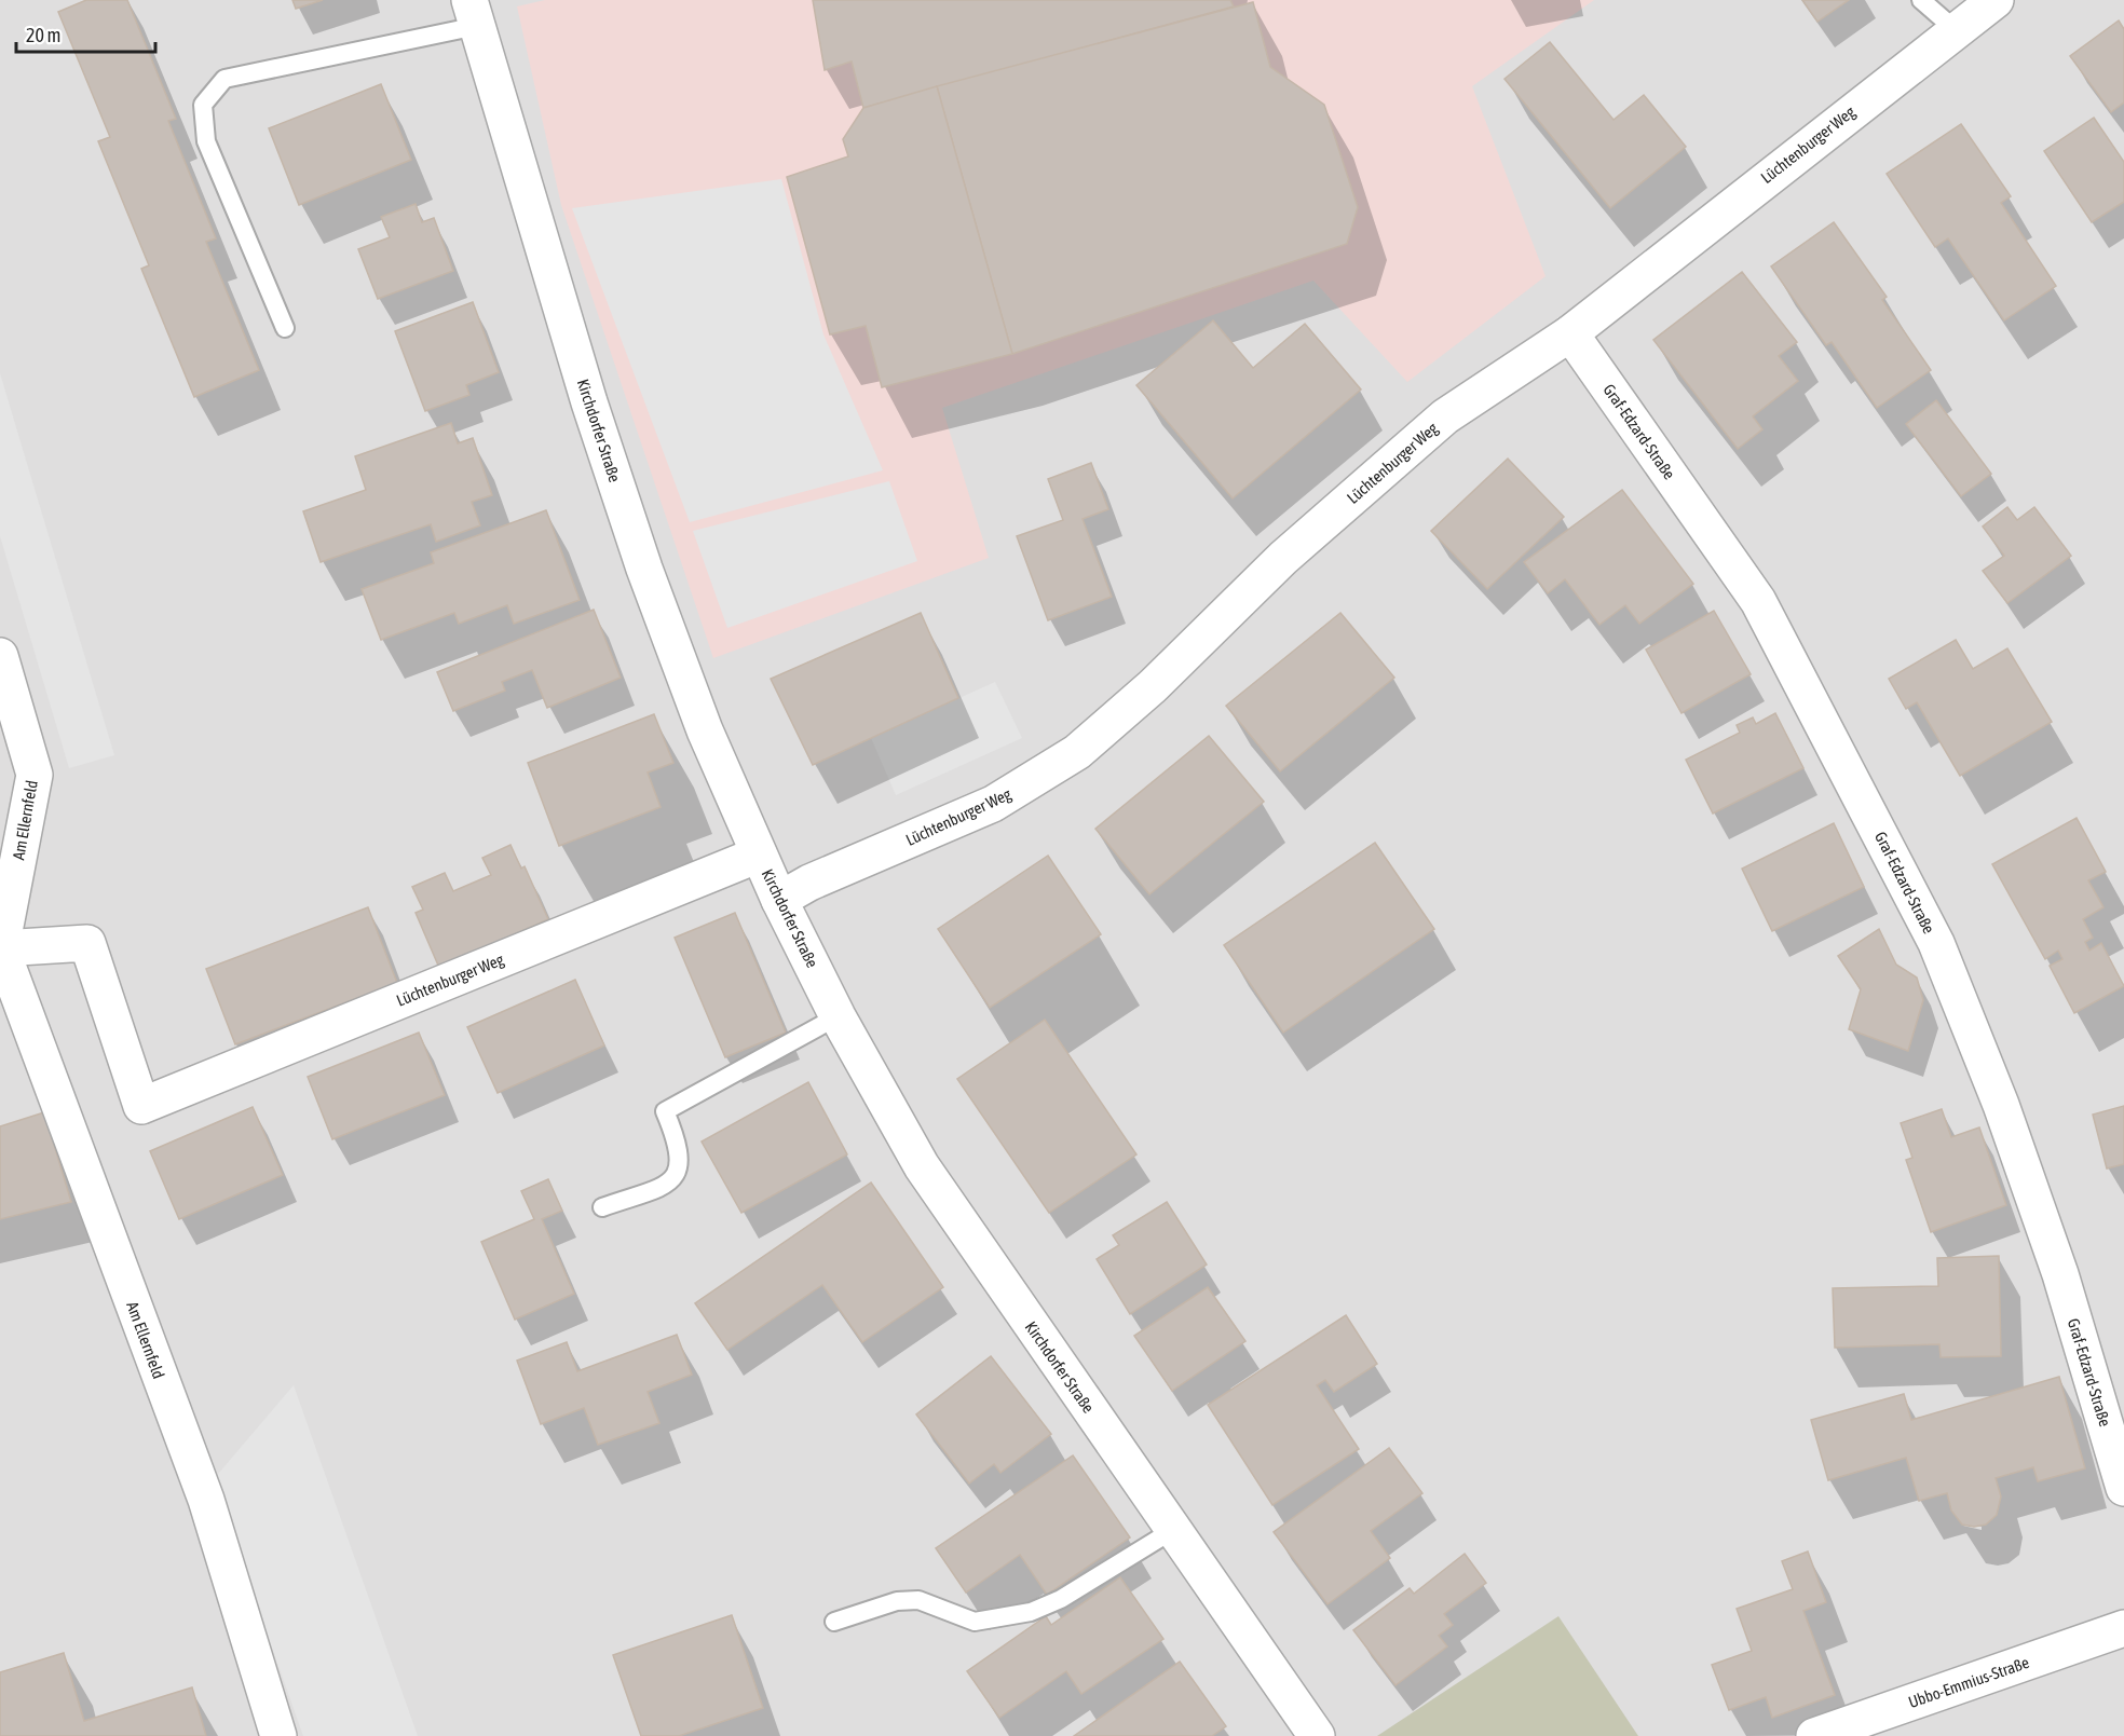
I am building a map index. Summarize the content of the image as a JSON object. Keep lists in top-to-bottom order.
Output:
{
  "streets": {
    "street": [
      "Lüchtenburger Weg",
      "Kirchdorfer Straße",
      "Graf-Edzard-Straße",
      "Am Ellernfeld",
      "Ubbo-Emmius-Straße"
    ]
  },
  "crossings": [
    ["Lüchtenburger Weg", "Kirchdorfer Straße"],
    ["Lüchtenburger Weg", "Graf-Edzard-Straße"],
    ["Lüchtenburger Weg", "Am Ellernfeld"]
  ],
  "scale_bar": "20 m"
}
